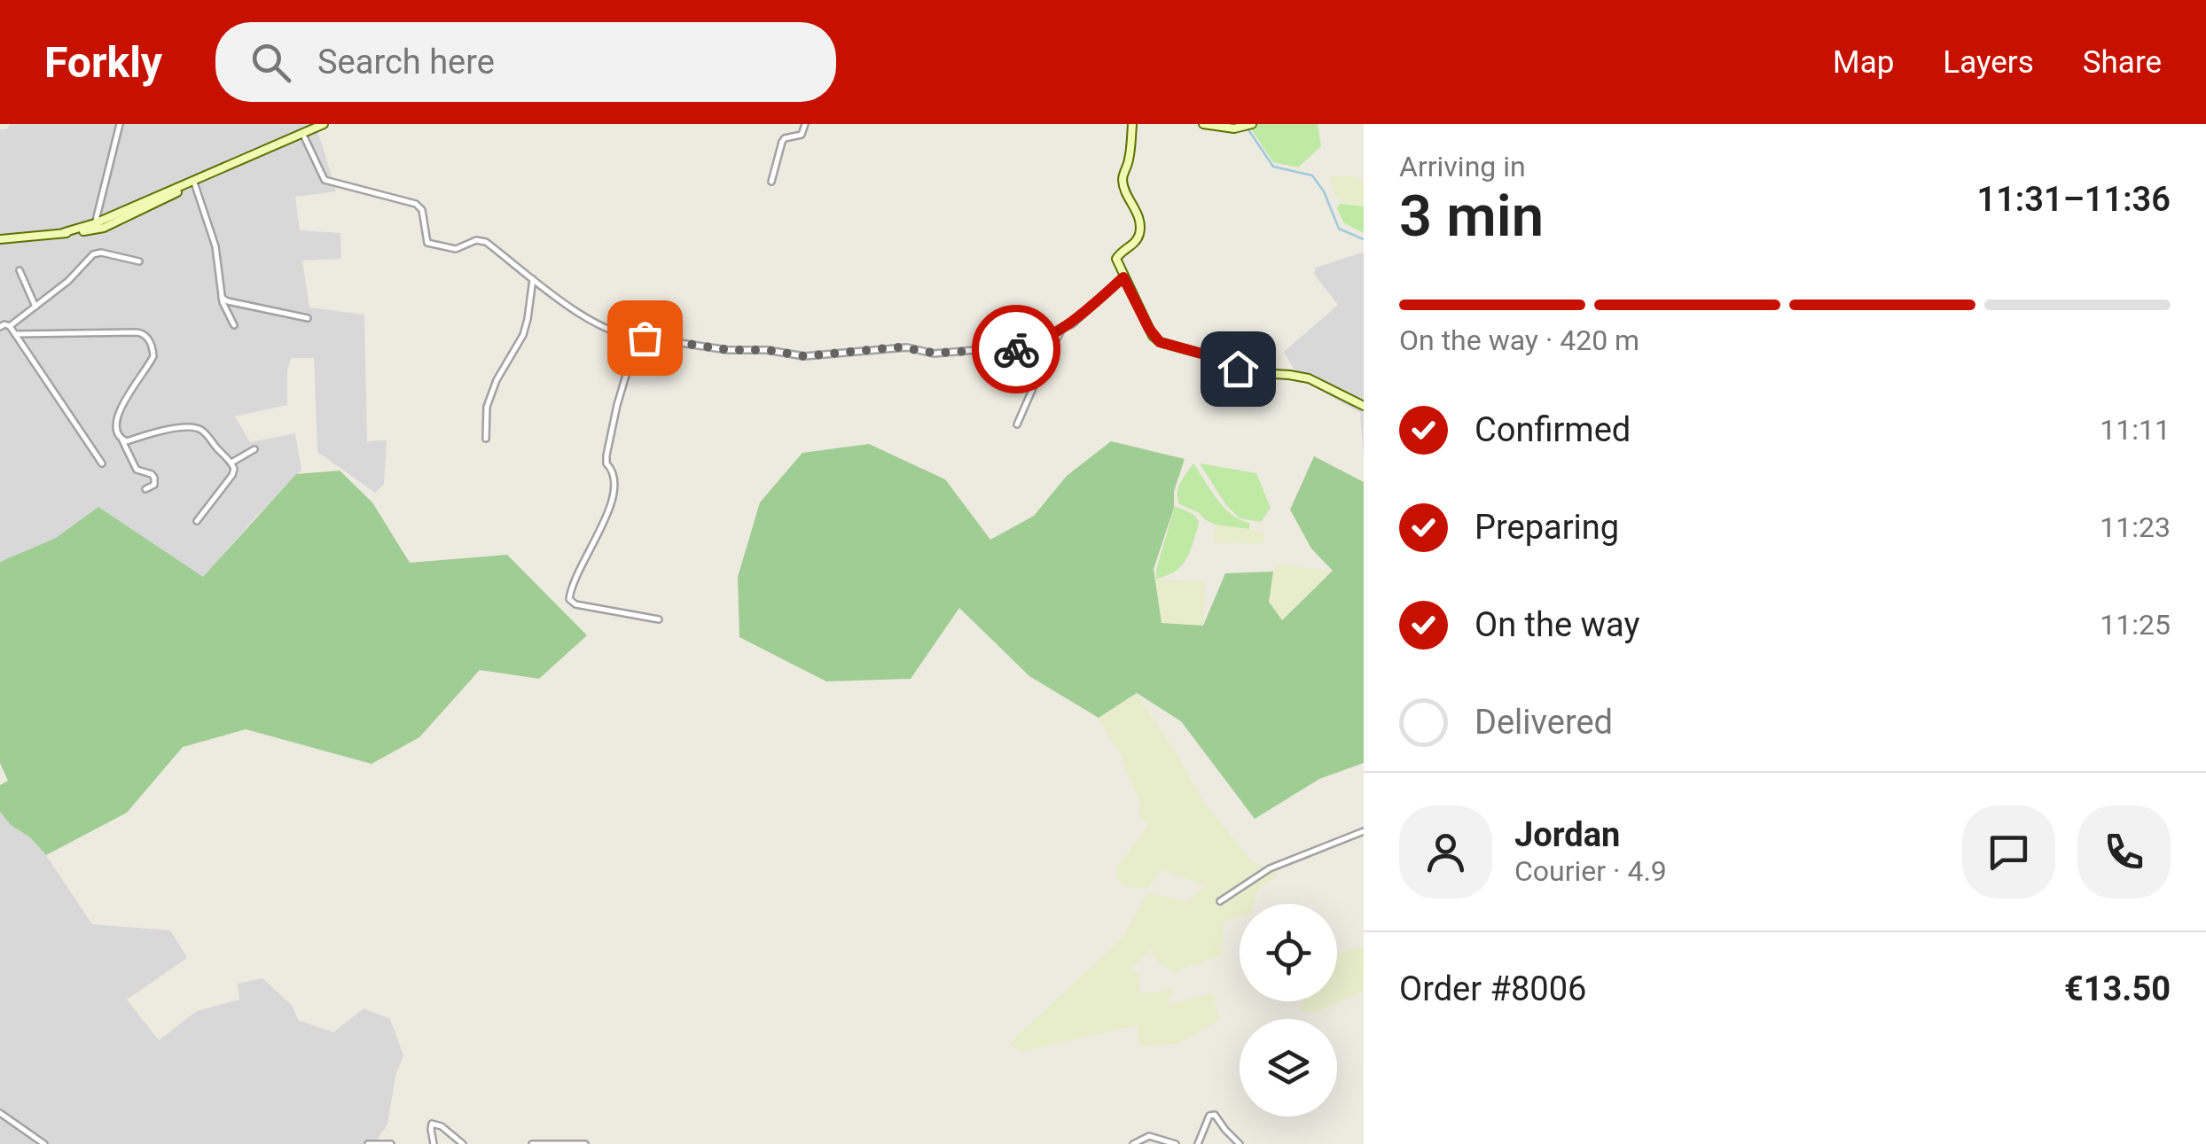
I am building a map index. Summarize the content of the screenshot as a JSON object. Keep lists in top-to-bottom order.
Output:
{
  "page": {
    "header": "Forkly",
    "search": "Search here",
    "nav": ["Map", "Layers", "Share"],
    "heading": ["3 min", "Arriving in", "11:31–11:36"],
    "panel": [
      "Jordan",
      "Courier · 4.9",
      "Order #8006",
      "€13.50"
    ],
    "bar": "On the way · 420 m",
    "list": [
      ["Confirmed", "11:11"],
      ["Preparing", "11:23"],
      ["On the way", "11:25"],
      "Delivered"
    ]
  }
}
